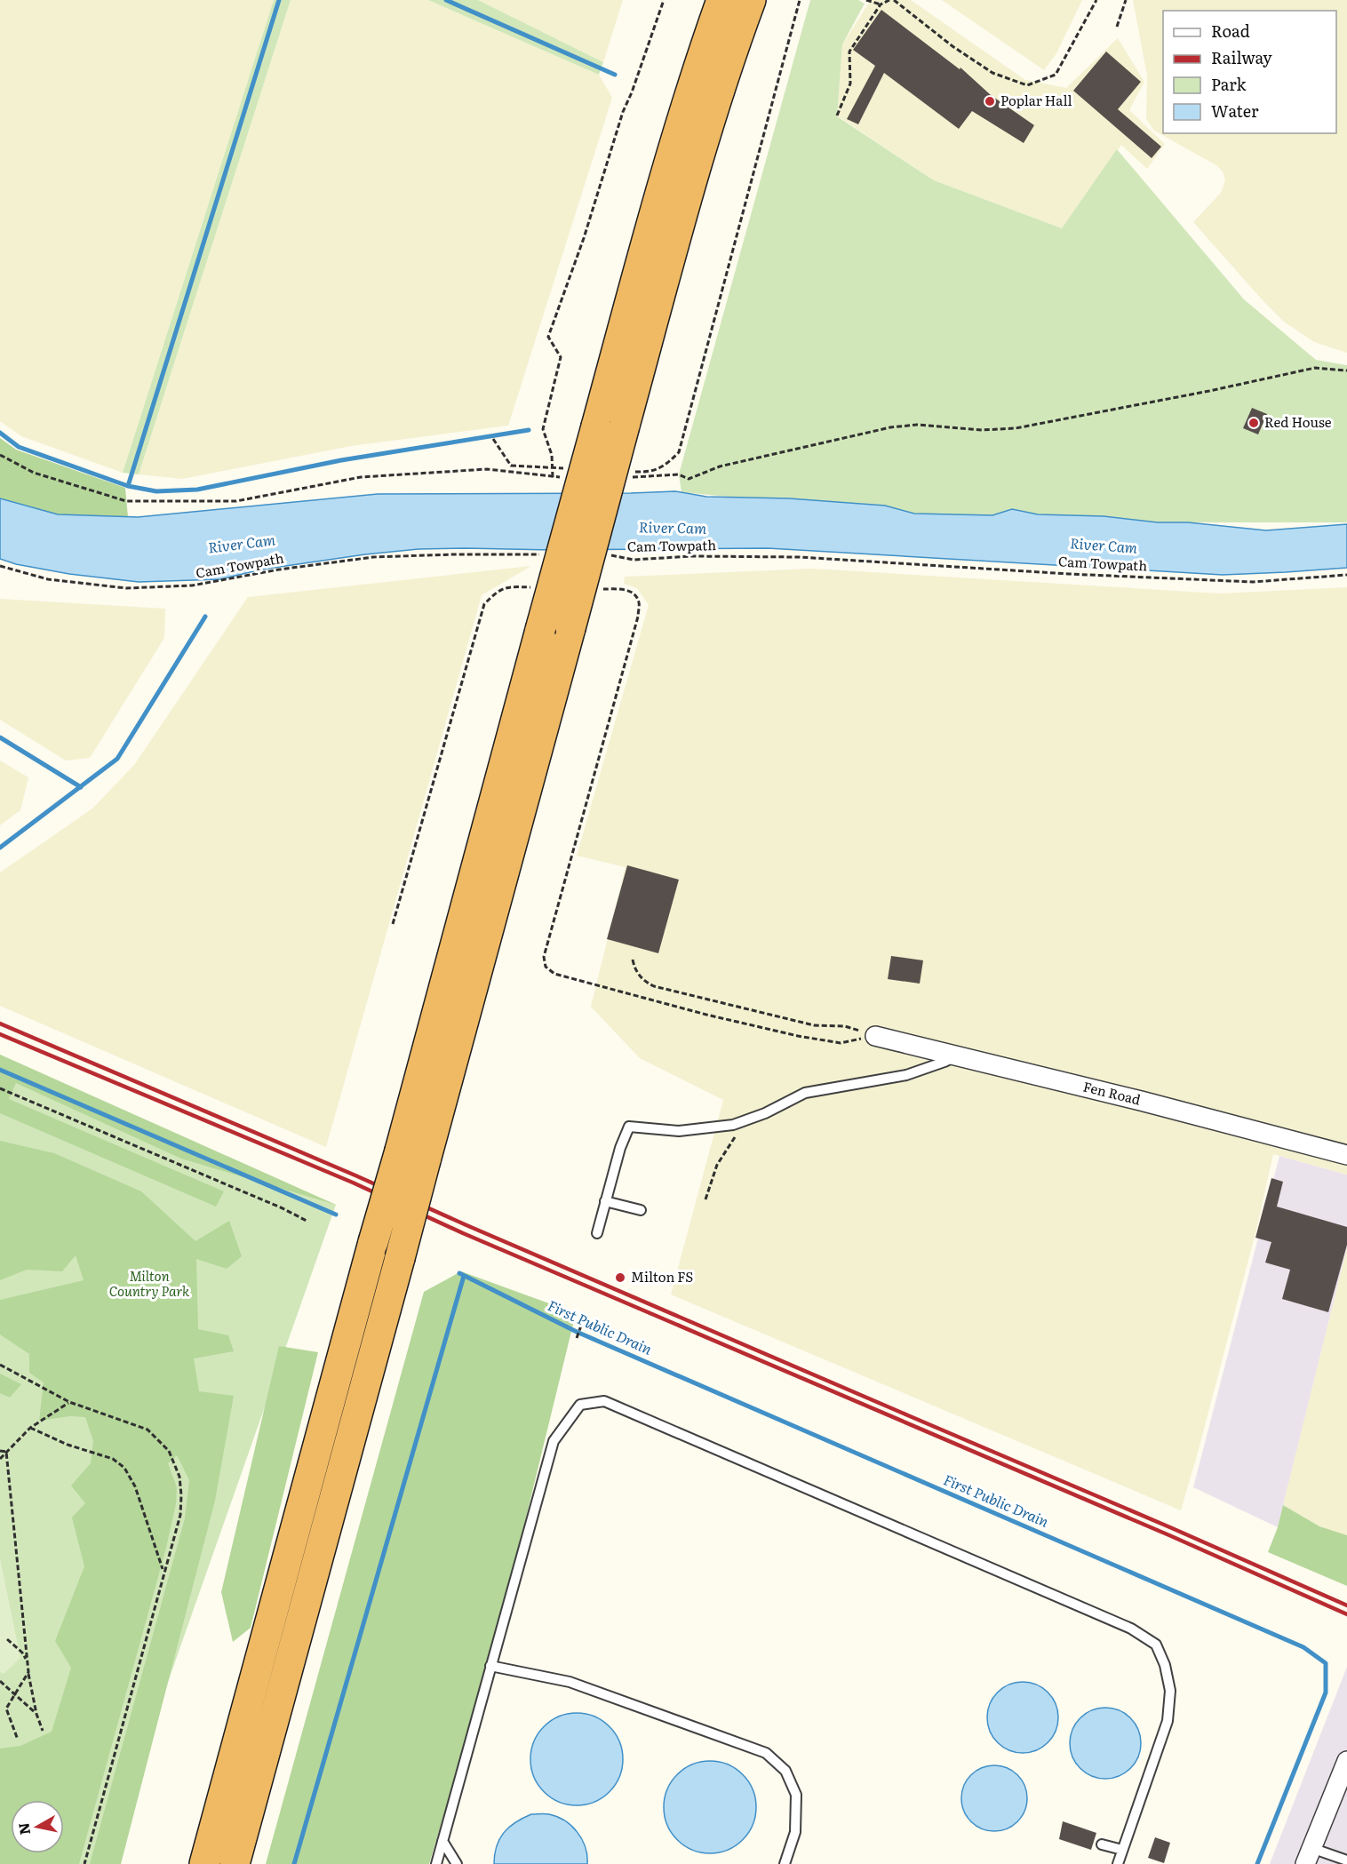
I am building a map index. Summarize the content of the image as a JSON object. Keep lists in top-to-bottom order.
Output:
{
  "streets": {
    "street": ["Fen Road"],
    "path": ["Cam Towpath"]
  },
  "water": ["River Cam", "First Public Drain"],
  "parks": ["Milton Country Park"],
  "places": ["Poplar Hall", "Red House", "Milton FS"],
  "legend": [
    "Road",
    "Railway",
    "Park",
    "Water"
  ],
  "north": "left"
}
